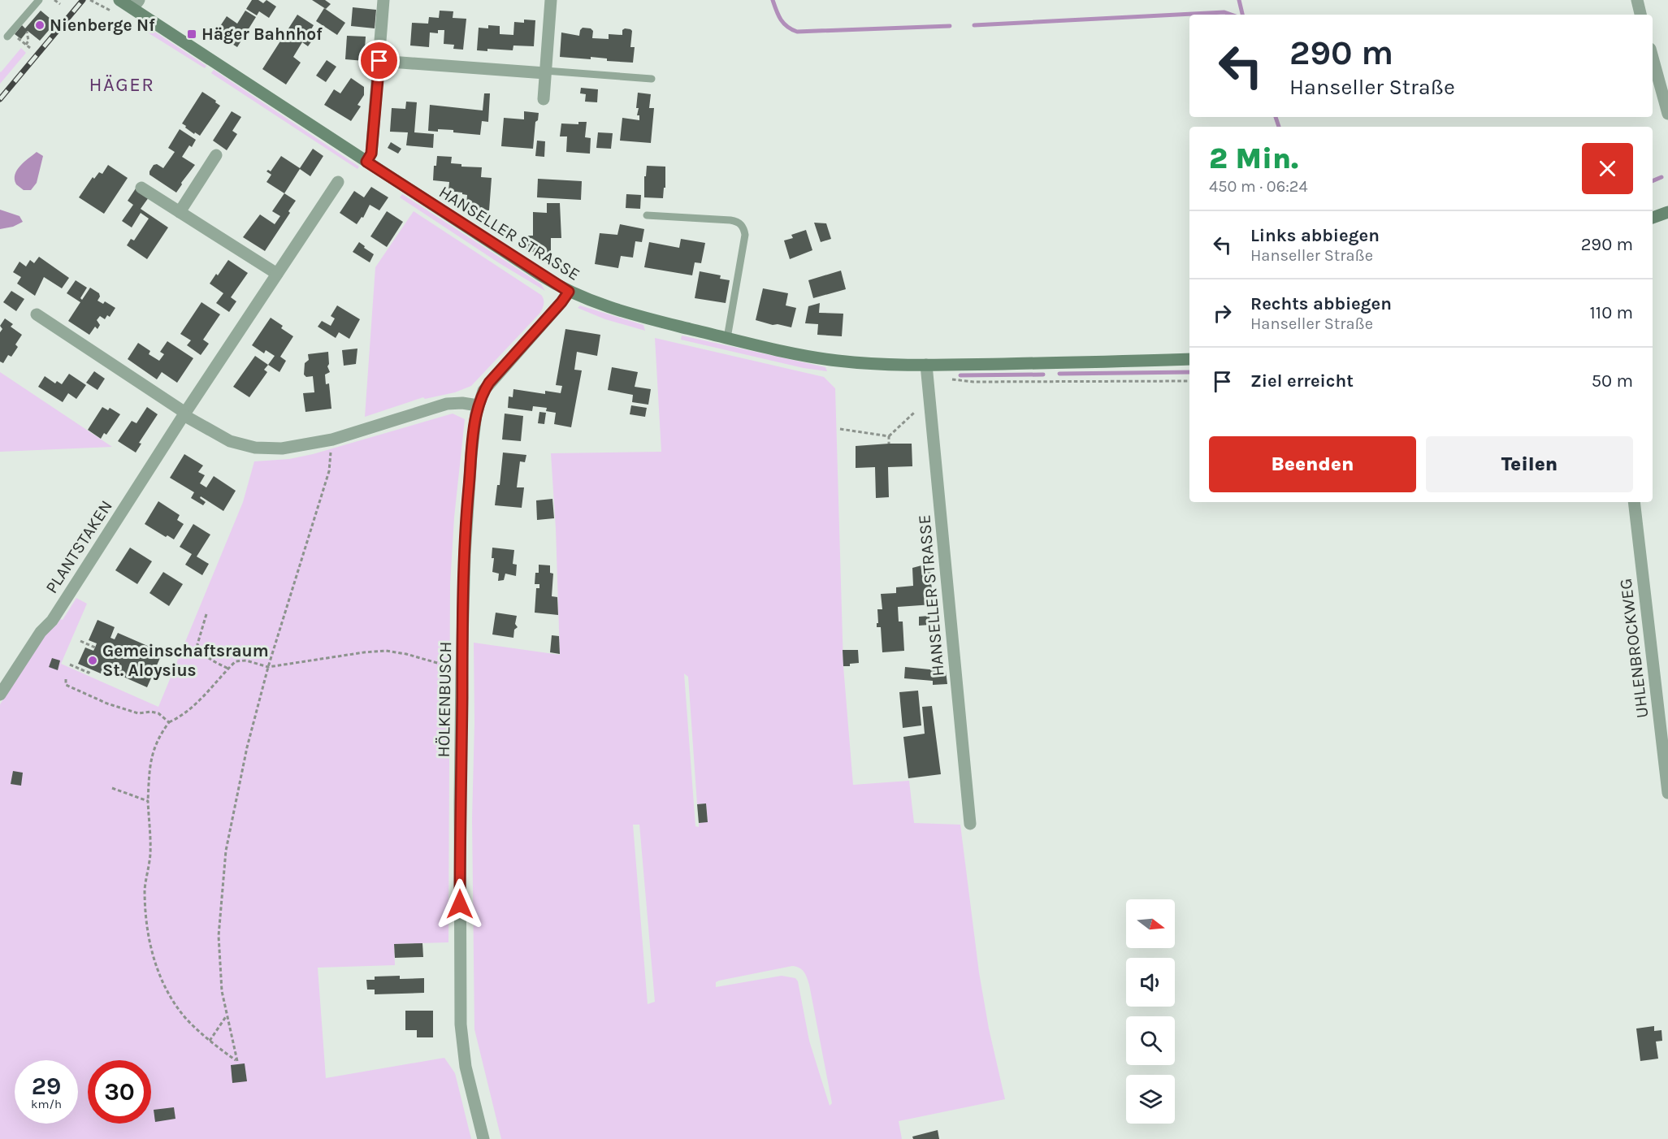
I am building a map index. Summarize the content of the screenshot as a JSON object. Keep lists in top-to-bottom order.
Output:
{
  "streets": {
    "main road": ["HANSELLER STRASSE"],
    "street": ["PLANTSTAKEN", "UHLENBROCKWEG", "HÖLKENBUSCH"]
  },
  "crossings": [
    ["HANSELLER STRASSE", "HÖLKENBUSCH"]
  ],
  "districts": ["HÄGER"],
  "places": {
    "other": ["Nienberge Nf", "Gemeinschaftsraum St. Aloysius"],
    "transit": ["Häger Bahnhof"]
  },
  "north": "right",
  "page": {
    "turn": ["290 m", "Hanseller Straße"],
    "heading": ["2 Min.", "450 m · 06:24"],
    "list": [
      {
        "name": "Links abbiegen",
        "note": "Hanseller Straße",
        "value": "290 m"
      },
      {
        "name": "Rechts abbiegen",
        "note": "Hanseller Straße",
        "value": "110 m"
      },
      {
        "name": "Ziel erreicht",
        "value": "50 m"
      }
    ],
    "buttons": ["Beenden", "Teilen"],
    "speed": "29 km/h",
    "limit": "30"
  }
}
